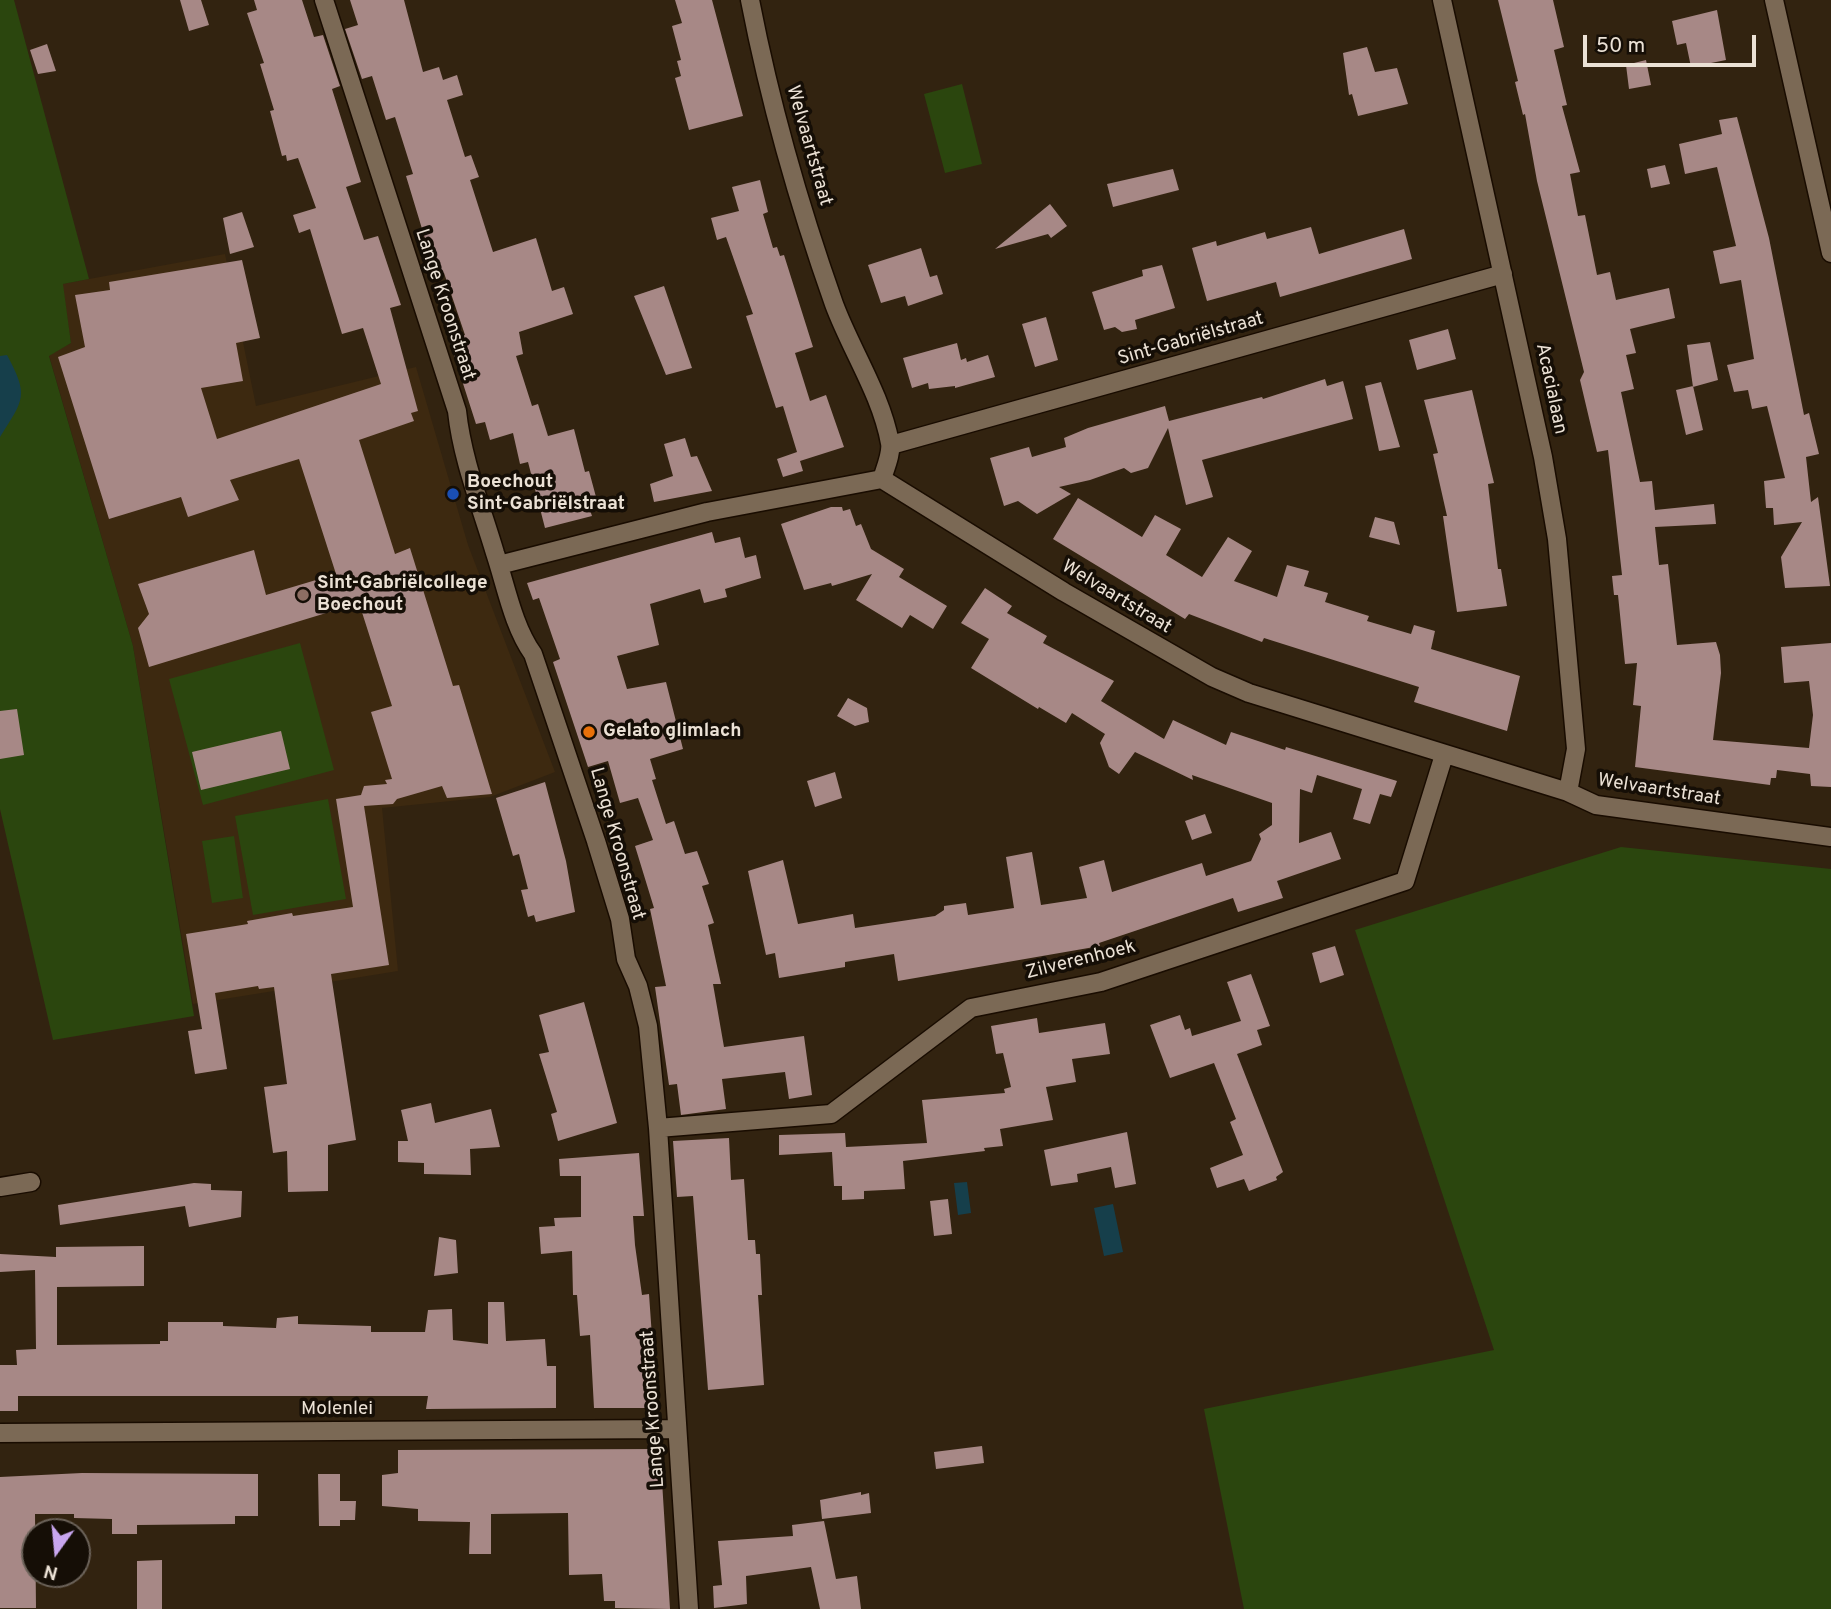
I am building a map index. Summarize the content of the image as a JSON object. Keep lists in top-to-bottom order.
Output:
{
  "streets": {
    "street": [
      "Welvaartstraat",
      "Lange Kroonstraat",
      "Sint-Gabriëlstraat",
      "Acacialaan",
      "Zilverenhoek",
      "Molenlei"
    ]
  },
  "crossings": [
    ["Welvaartstraat", "Sint-Gabriëlstraat"],
    ["Welvaartstraat", "Acacialaan"],
    ["Welvaartstraat", "Zilverenhoek"],
    ["Lange Kroonstraat", "Zilverenhoek"],
    ["Lange Kroonstraat", "Molenlei"],
    ["Sint-Gabriëlstraat", "Acacialaan"]
  ],
  "places": ["Boechout Sint-Gabriëlstraat", "Sint-Gabriëlcollege Boechout", "Gelato glimlach"],
  "scale_bar": "50 m",
  "north": "bottom"
}
